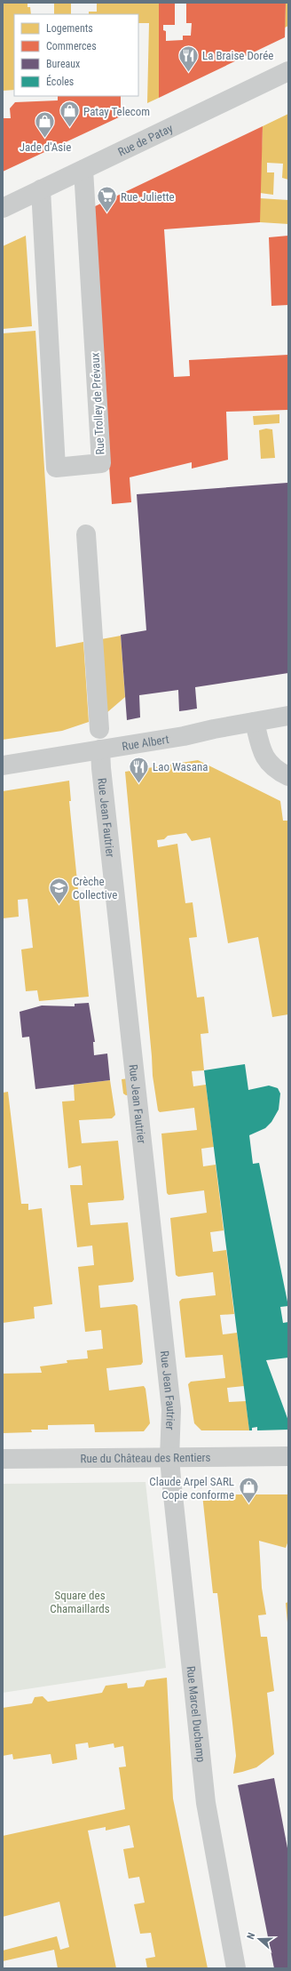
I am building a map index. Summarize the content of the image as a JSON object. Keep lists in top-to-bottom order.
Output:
{
  "streets": {
    "street": [
      "Rue de Patay",
      "Rue Trolley de Prévaux",
      "Rue Albert",
      "Rue Jean Fautrier",
      "Rue du Château des Rentiers",
      "Rue Marcel Duchamp"
    ]
  },
  "crossings": [
    ["Rue de Patay", "Rue Trolley de Prévaux"],
    ["Rue Albert", "Rue Jean Fautrier"],
    ["Rue Jean Fautrier", "Rue du Château des Rentiers"],
    ["Rue Jean Fautrier", "Rue Marcel Duchamp"],
    ["Rue du Château des Rentiers", "Rue Marcel Duchamp"]
  ],
  "parks": ["Square des Chamaillards"],
  "places": {
    "restaurant": ["La Braise Dorée", "Lao Wasana"],
    "shop": ["Patay Telecom", "Jade d'Asie", "Claude Arpel SARL Copie conforme"],
    "supermarket": ["Rue Juliette"],
    "school or university": ["Crèche Collective"]
  },
  "legend": [
    "Logements",
    "Commerces",
    "Bureaux",
    "Écoles"
  ],
  "north": "left"
}
